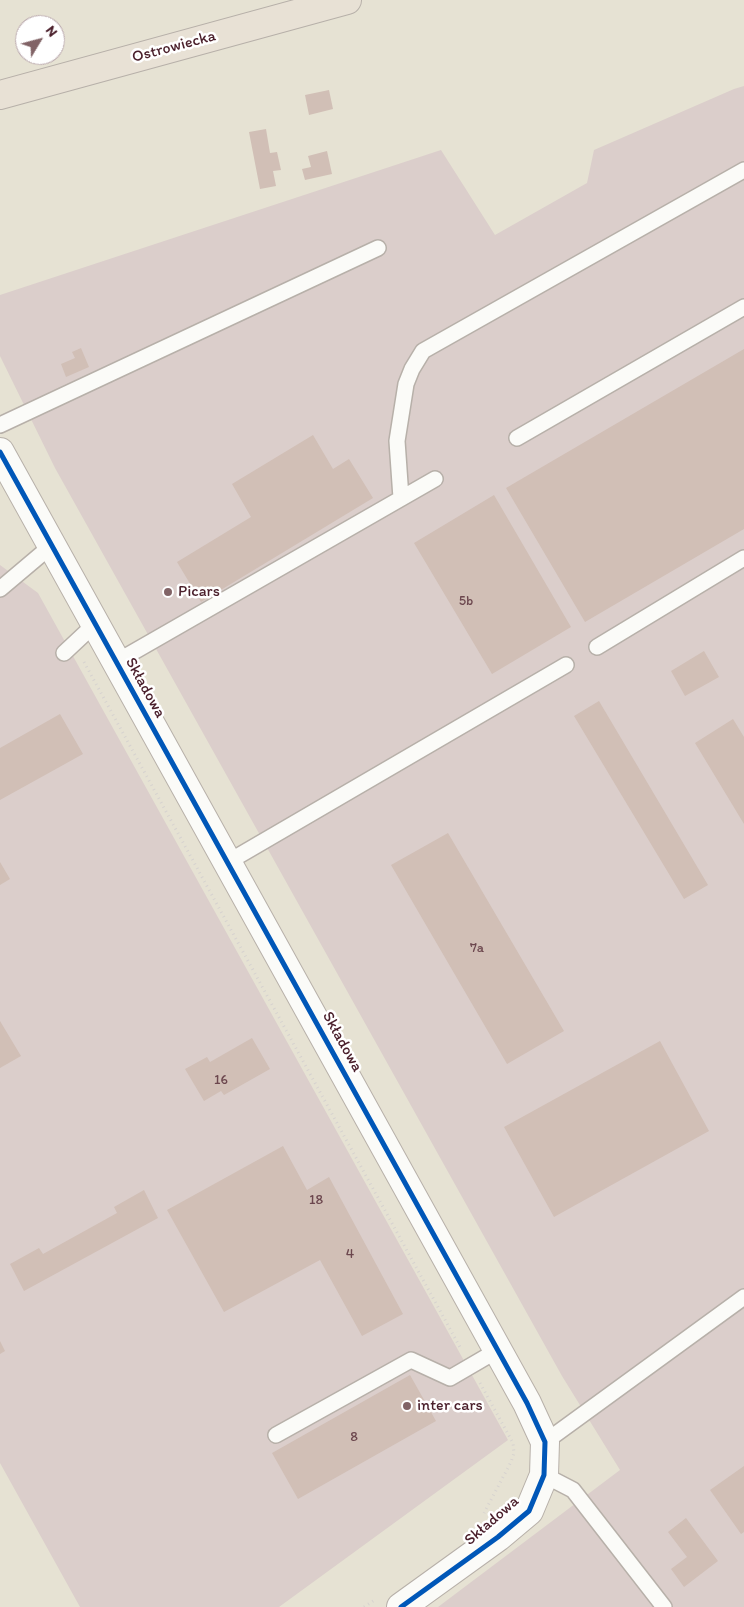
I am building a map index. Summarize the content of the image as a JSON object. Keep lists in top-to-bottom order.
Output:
{
  "streets": {
    "main road": ["Ostrowiecka"],
    "street": ["Składowa"]
  },
  "places": ["Picars", "inter cars"],
  "house_numbers": [
    "5b",
    "7a",
    "16",
    "18",
    "4",
    "8"
  ],
  "north": "top right"
}
